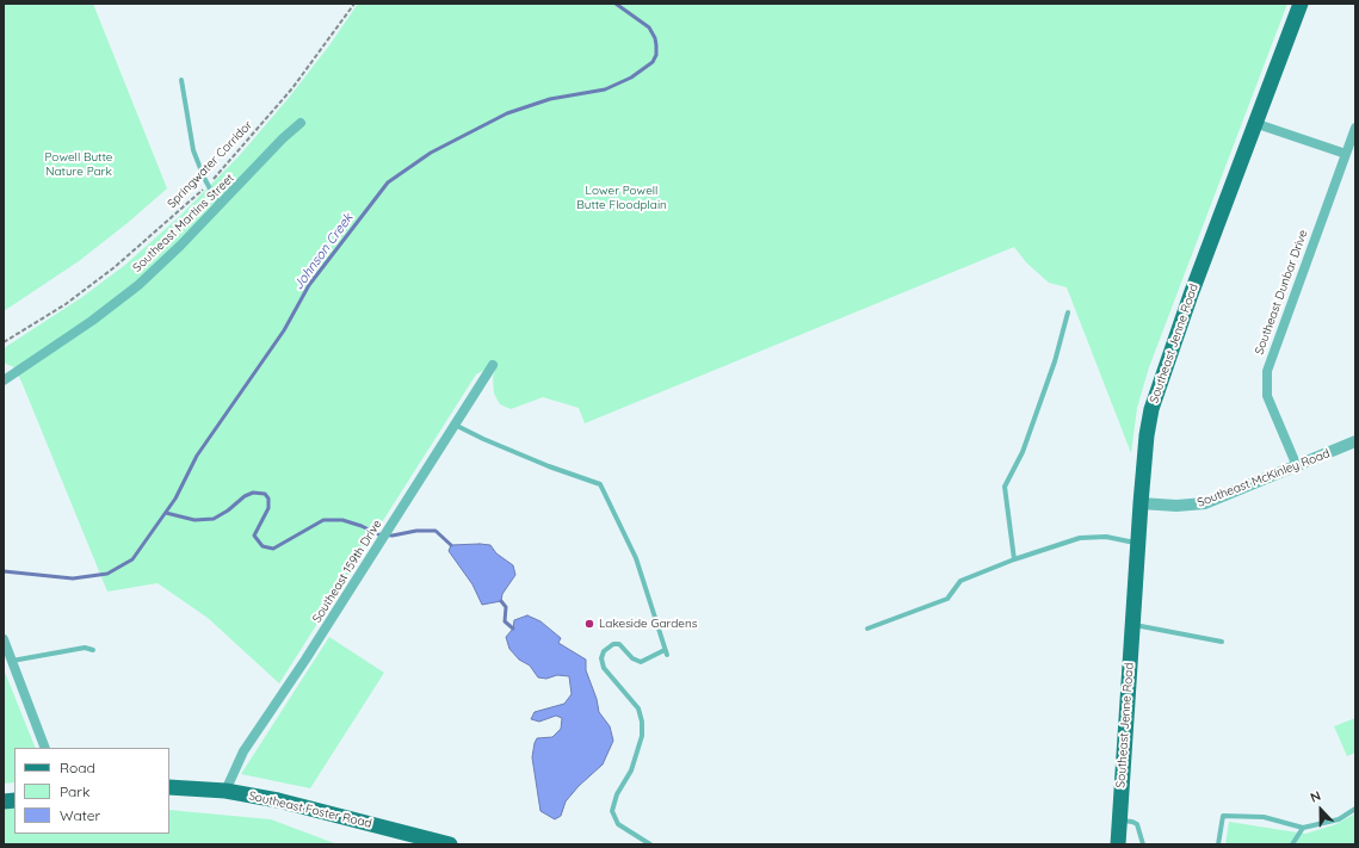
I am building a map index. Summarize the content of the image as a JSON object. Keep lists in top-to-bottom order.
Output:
{
  "streets": {
    "main road": ["Southeast Jenne Road", "Southeast Foster Road"],
    "street": [
      "Southeast Martins Street",
      "Southeast Dunbar Drive",
      "Southeast McKinley Road",
      "Southeast 159th Drive"
    ],
    "path": ["Springwater Corridor"]
  },
  "crossings": [
    ["Southeast Dunbar Drive", "Southeast McKinley Road"],
    ["Southeast Jenne Road", "Southeast McKinley Road"],
    ["Southeast 159th Drive", "Southeast Foster Road"]
  ],
  "water": ["Johnson Creek"],
  "parks": ["Powell Butte Nature Park", "Lower Powell Butte Floodplain"],
  "places": ["Lakeside Gardens"],
  "legend": ["Road", "Park", "Water"],
  "north": "top"
}
